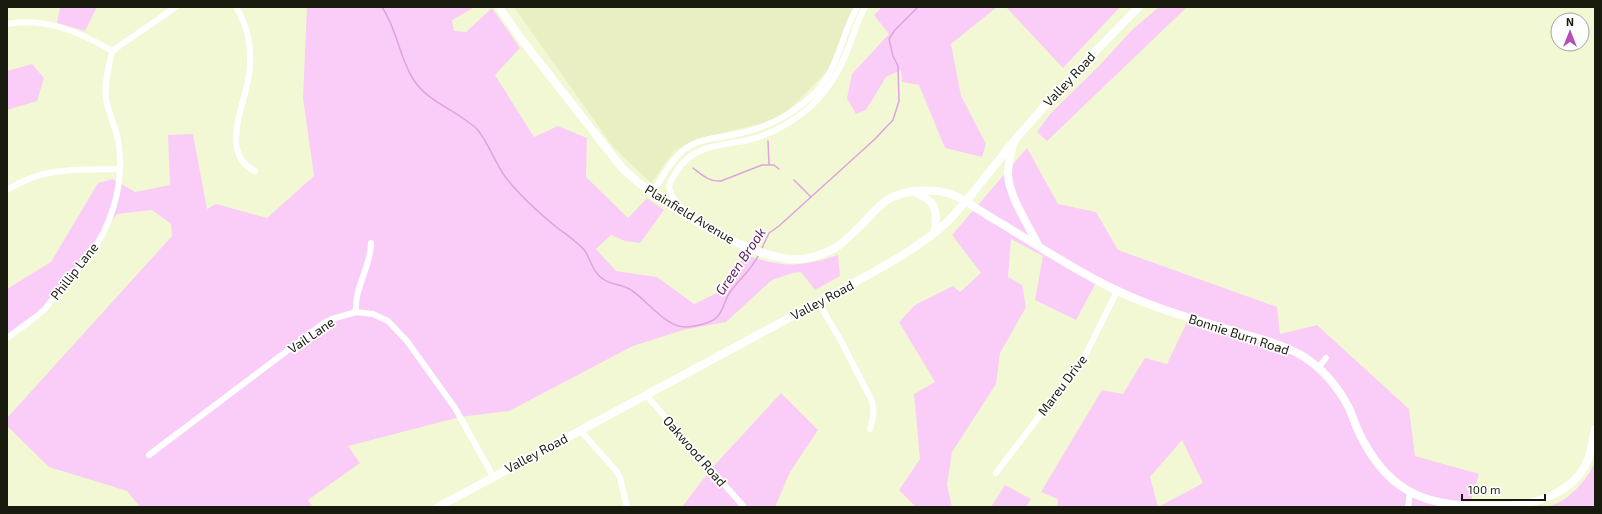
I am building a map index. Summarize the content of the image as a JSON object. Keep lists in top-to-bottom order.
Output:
{
  "streets": {
    "main road": ["Valley Road", "Plainfield Avenue", "Bonnie Burn Road"],
    "street": [
      "Phillip Lane",
      "Vail Lane",
      "Mareu Drive",
      "Oakwood Road"
    ]
  },
  "crossings": [
    ["Valley Road", "Plainfield Avenue"],
    ["Valley Road", "Bonnie Burn Road"],
    ["Valley Road", "Vail Lane"],
    ["Valley Road", "Oakwood Road"],
    ["Plainfield Avenue", "Bonnie Burn Road"],
    ["Bonnie Burn Road", "Mareu Drive"]
  ],
  "water": ["Green Brook"],
  "scale_bar": "100 m",
  "north": "top"
}
